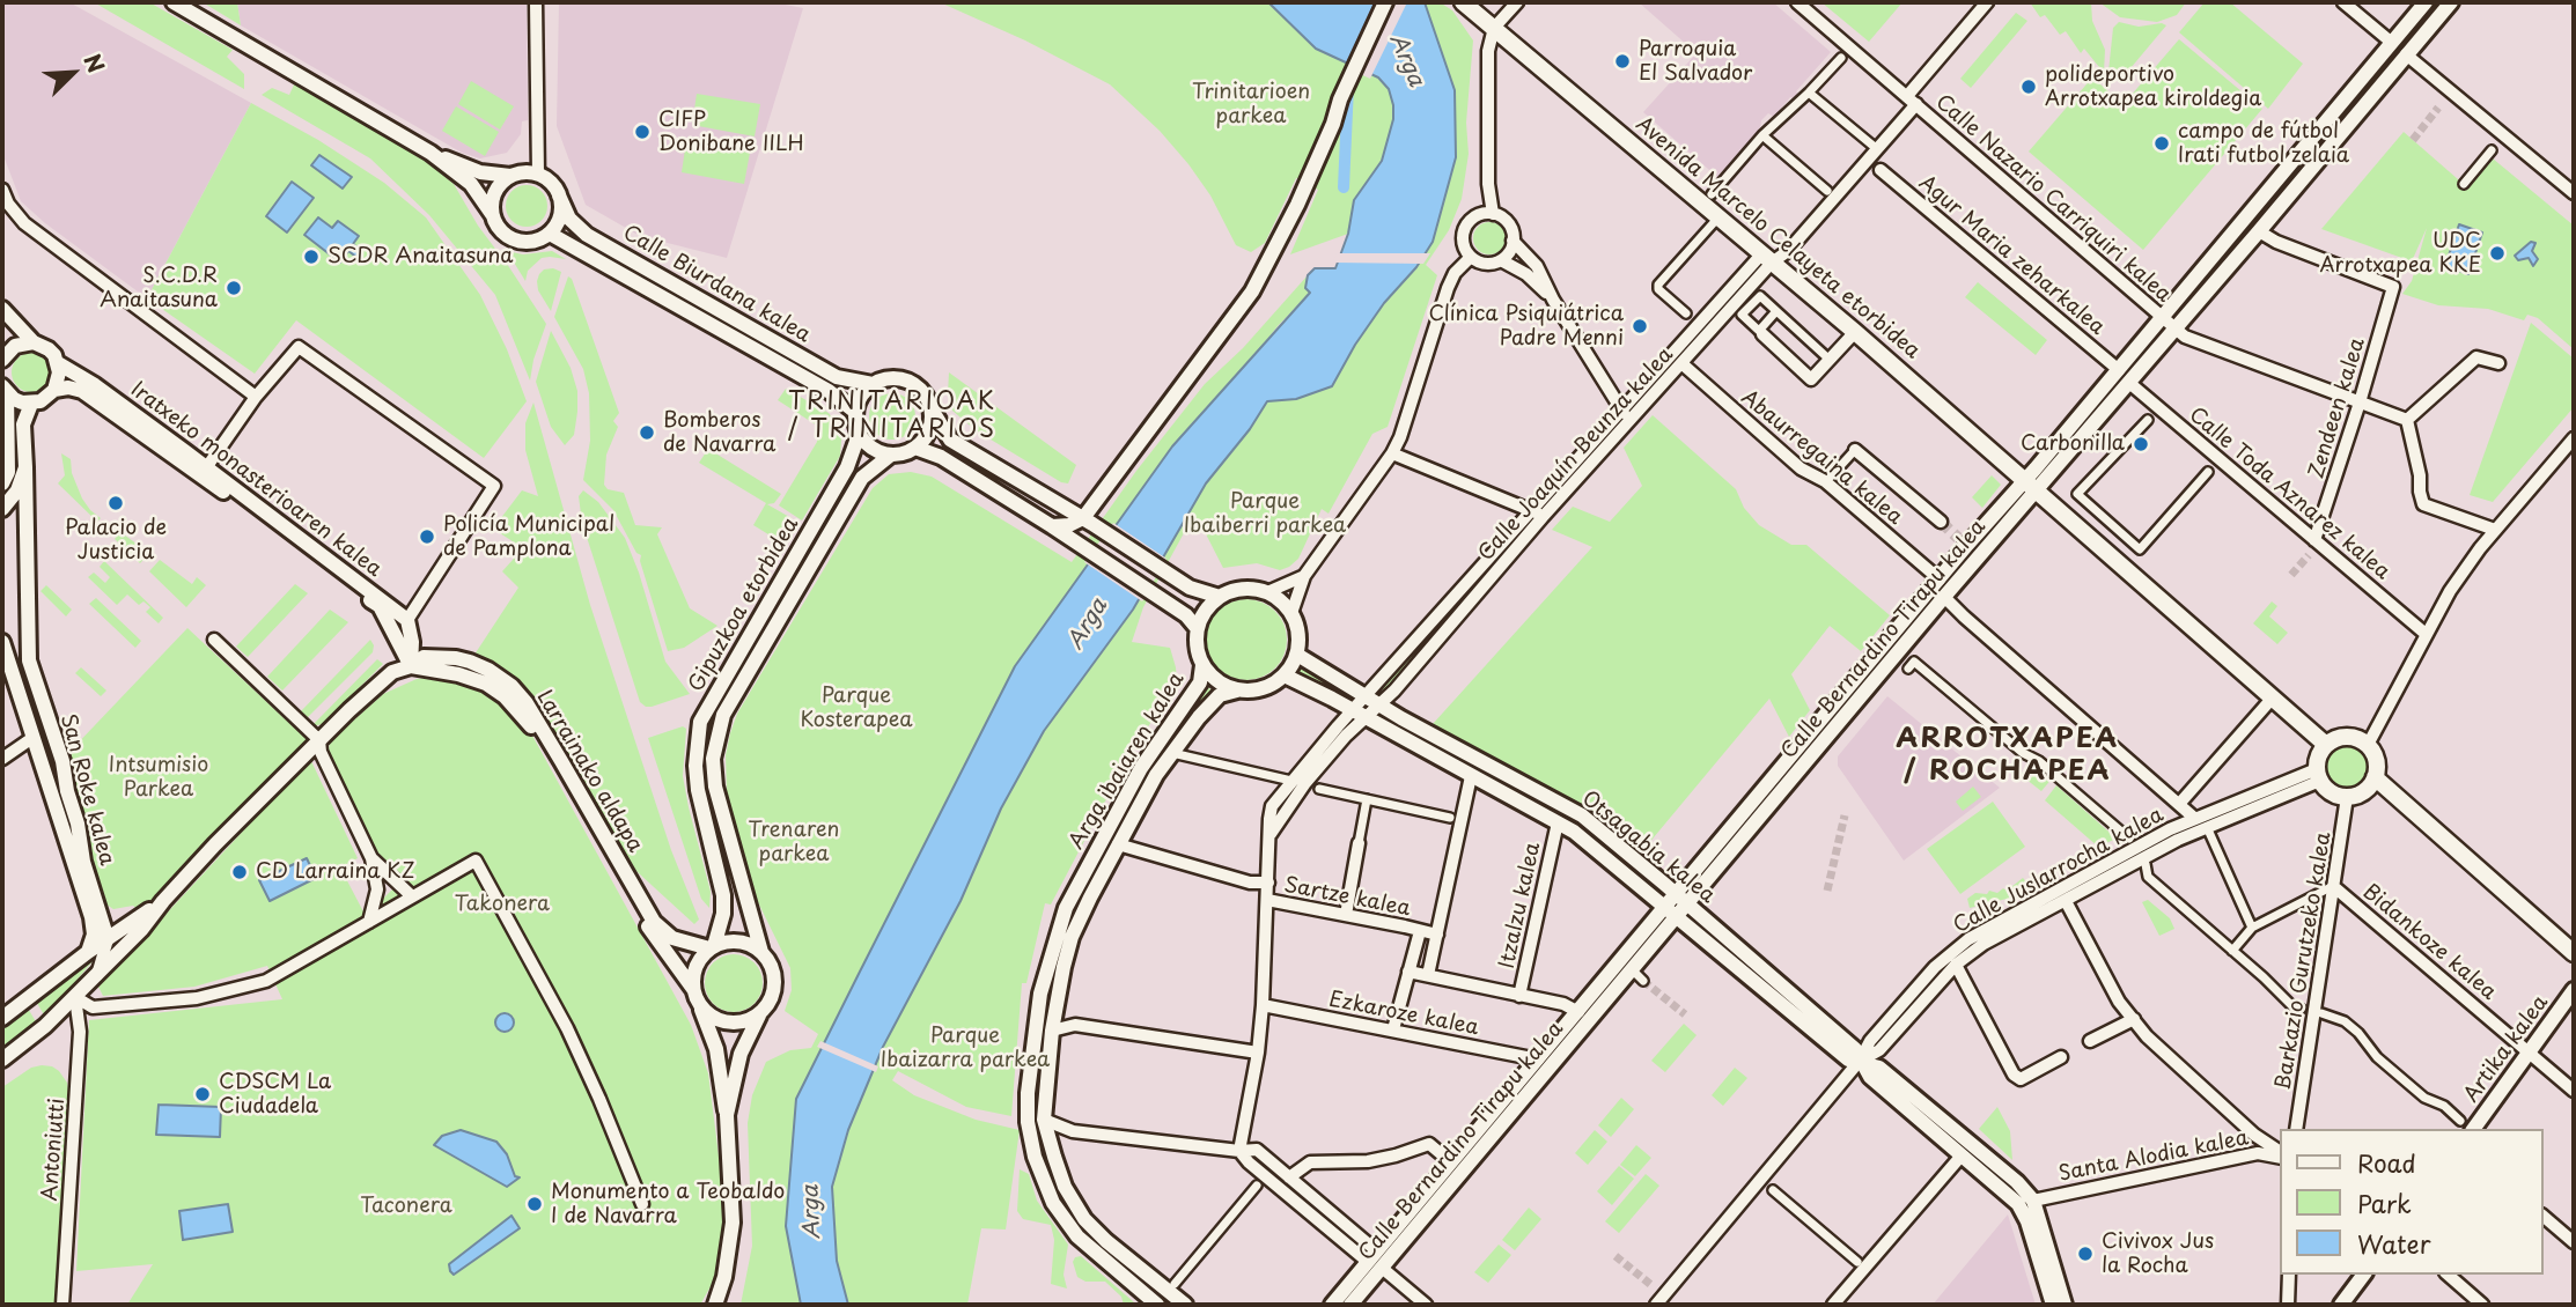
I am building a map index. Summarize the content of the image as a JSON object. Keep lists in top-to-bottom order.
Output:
{
  "streets": {
    "main road": ["Avenida Marcelo Celayeta etorbidea"],
    "street": [
      "Calle Nazario Carriquiri kalea",
      "Agur Maria zeharkalea",
      "Calle Biurdana kalea",
      "Zendeen kalea",
      "Calle Joaquín Beunza kalea",
      "Abaurregaina kalea",
      "Iratxeko monasterioaren kalea",
      "Calle Toda Aznarez kalea",
      "Gipuzkoa etorbidea",
      "Calle Bernardino Tirapu kalea",
      "Arga ibaiaren kalea",
      "Larrainako aldapa",
      "San Roke kalea",
      "Otsagabia kalea",
      "Calle Juslarrocha kalea",
      "Sartze kalea",
      "Itzalzu kalea",
      "Bidankoze kalea",
      "Barkazio Gurutzeko kalea",
      "Ezkaroze kalea",
      "Artika kalea",
      "Antoniutti",
      "Santa Alodia kalea"
    ]
  },
  "crossings": [
    ["Calle Nazario Carriquiri kalea", "Zendeen kalea"],
    ["Calle Nazario Carriquiri kalea", "Calle Joaquín Beunza kalea"],
    ["Calle Nazario Carriquiri kalea", "Calle Bernardino Tirapu kalea"],
    ["Avenida Marcelo Celayeta etorbidea", "Calle Joaquín Beunza kalea"],
    ["Avenida Marcelo Celayeta etorbidea", "Calle Bernardino Tirapu kalea"],
    ["Avenida Marcelo Celayeta etorbidea", "Calle Juslarrocha kalea"],
    ["Avenida Marcelo Celayeta etorbidea", "Barkazio Gurutzeko kalea"],
    ["Agur Maria zeharkalea", "Calle Bernardino Tirapu kalea"],
    ["Calle Biurdana kalea", "Gipuzkoa etorbidea"],
    ["Zendeen kalea", "Calle Toda Aznarez kalea"],
    ["Zendeen kalea", "Calle Bernardino Tirapu kalea"],
    ["Calle Joaquín Beunza kalea", "Abaurregaina kalea"],
    ["Calle Joaquín Beunza kalea", "Otsagabia kalea"],
    ["Calle Joaquín Beunza kalea", "Sartze kalea"],
    ["Calle Joaquín Beunza kalea", "Ezkaroze kalea"],
    ["Abaurregaina kalea", "Calle Bernardino Tirapu kalea"],
    ["Iratxeko monasterioaren kalea", "Larrainako aldapa"],
    ["Calle Toda Aznarez kalea", "Calle Bernardino Tirapu kalea"],
    ["Gipuzkoa etorbidea", "Larrainako aldapa"],
    ["Calle Bernardino Tirapu kalea", "Otsagabia kalea"],
    ["Calle Bernardino Tirapu kalea", "Ezkaroze kalea"],
    ["Arga ibaiaren kalea", "Otsagabia kalea"],
    ["Larrainako aldapa", "San Roke kalea"],
    ["Larrainako aldapa", "Antoniutti"],
    ["Otsagabia kalea", "Calle Juslarrocha kalea"],
    ["Otsagabia kalea", "Itzalzu kalea"],
    ["Otsagabia kalea", "Santa Alodia kalea"],
    ["Calle Juslarrocha kalea", "Barkazio Gurutzeko kalea"],
    ["Bidankoze kalea", "Barkazio Gurutzeko kalea"],
    ["Bidankoze kalea", "Artika kalea"]
  ],
  "districts": ["TRINITARIOAK / TRINITARIOS", "ARROTXAPEA / ROCHAPEA"],
  "water": ["Arga"],
  "parks": [
    "Trinitarioen parkea",
    "Parque Ibaiberri parkea",
    "Parque Kosterapea",
    "Intsumisio Parkea",
    "Trenaren parkea",
    "Takonera",
    "Parque Ibaizarra parkea",
    "Taconera"
  ],
  "places": [
    "Parroquia El Salvador",
    "polideportivo Arrotxapea kiroldegia",
    "CIFP Donibane IILH",
    "campo de fútbol Irati futbol zelaia",
    "UDC Arrotxapea KKE",
    "SCDR Anaitasuna",
    "S.C.D.R Anaitasuna",
    "Clínica Psiquiátrica Padre Menni",
    "Bomberos de Navarra",
    "Carbonilla",
    "Palacio de Justicia",
    "Policía Municipal de Pamplona",
    "CD Larraina KZ",
    "CDSCM La Ciudadela",
    "Monumento a Teobaldo I de Navarra",
    "Civivox Jus la Rocha"
  ],
  "legend": ["Road", "Park", "Water"],
  "north": "top right"
}
